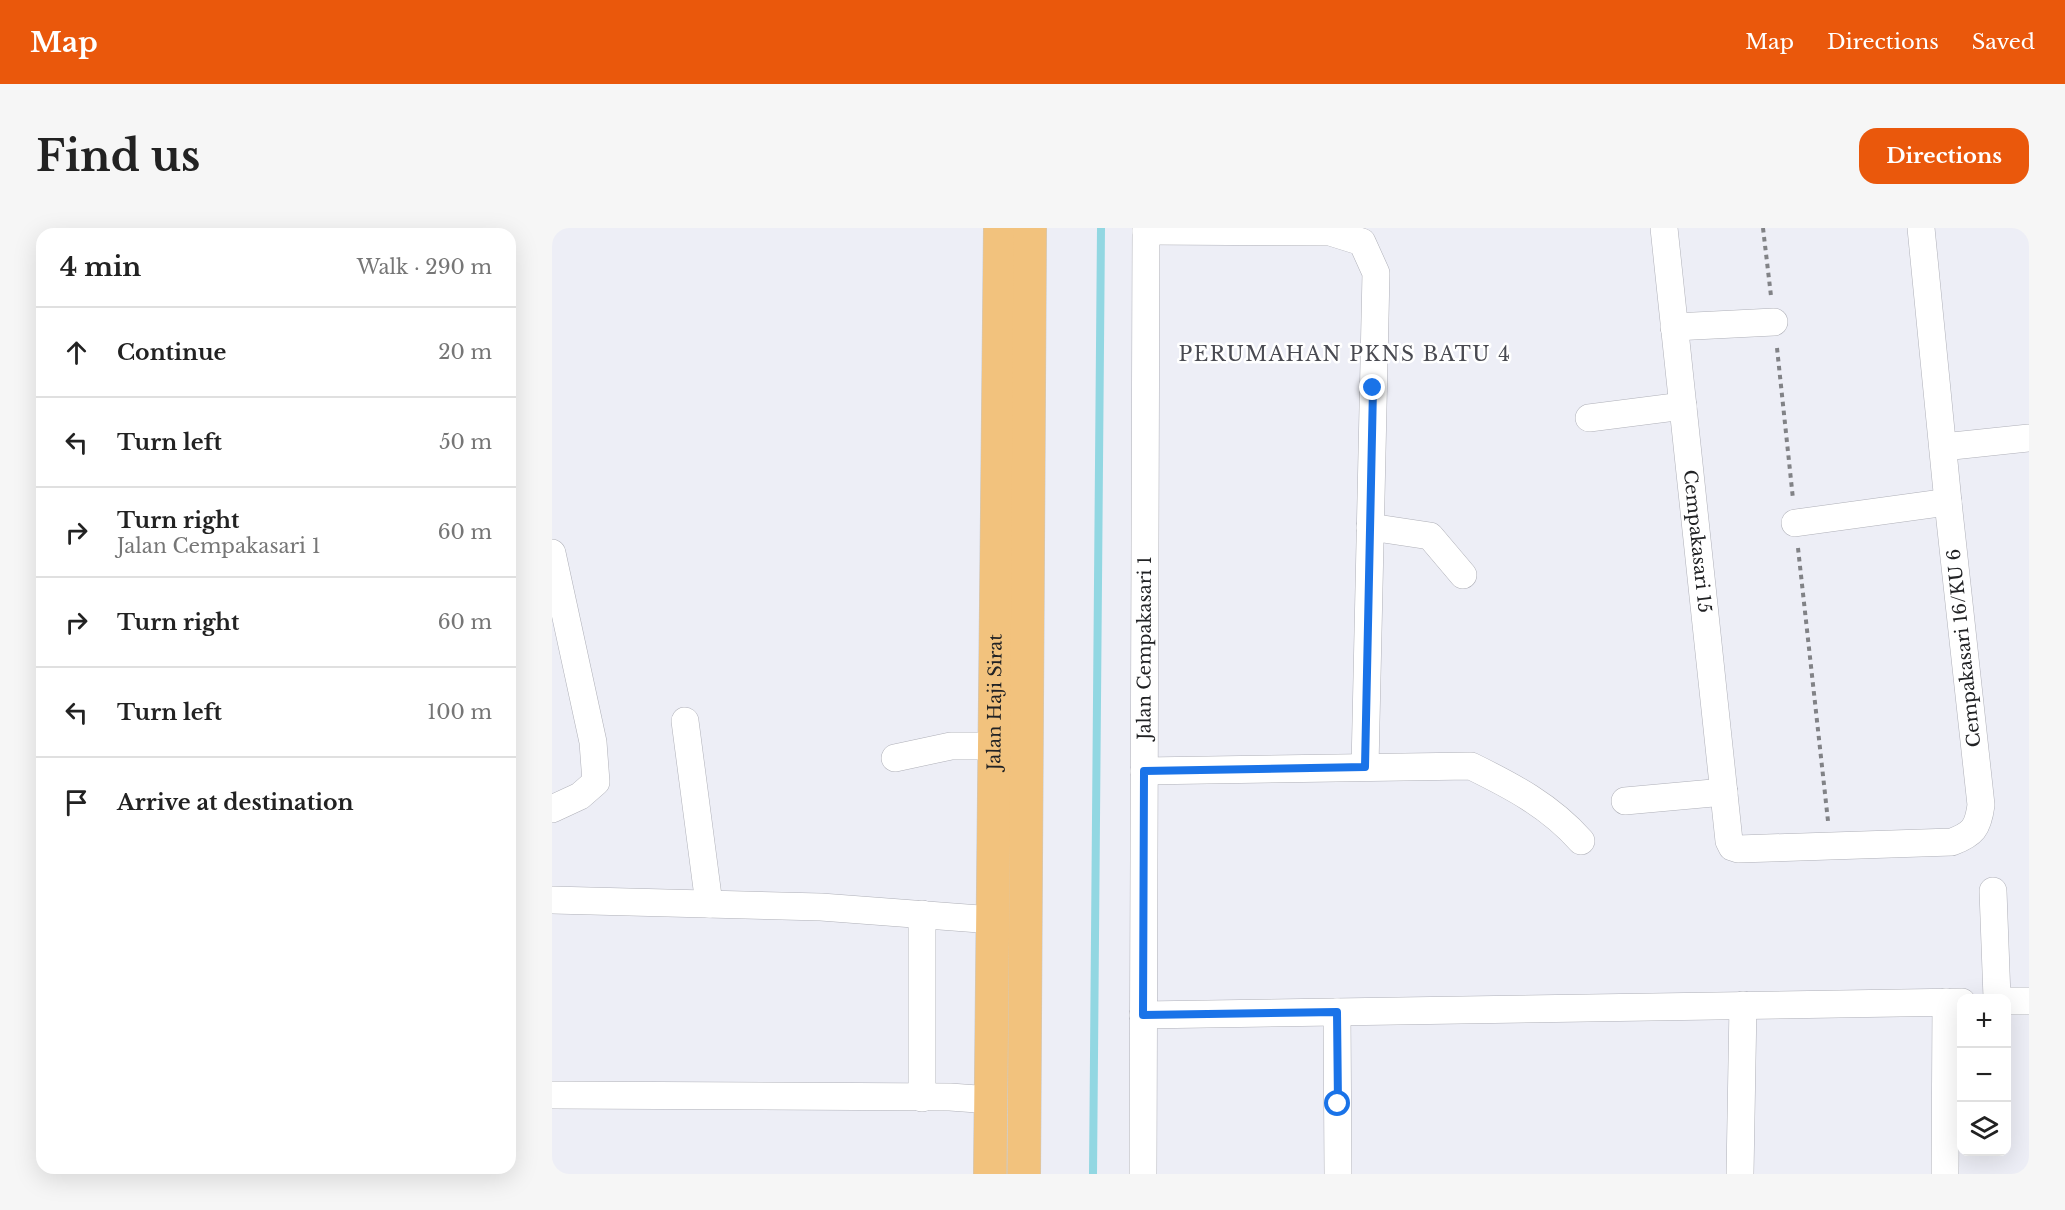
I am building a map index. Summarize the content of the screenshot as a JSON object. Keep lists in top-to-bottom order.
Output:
{
  "streets": {
    "main road": ["Jalan Haji Sirat"],
    "street": ["Cempakasari 15", "Jalan Cempakasari 1", "Cempakasari 16/KU 6"]
  },
  "crossings": [
    ["Cempakasari 15", "Cempakasari 16/KU 6"]
  ],
  "districts": ["PERUMAHAN PKNS BATU 4"],
  "page": {
    "header": "Map",
    "nav": ["Map", "Directions", "Saved"],
    "buttons": "Directions",
    "title": "Find us",
    "heading": ["4 min", "Walk · 290 m"],
    "list": [
      ["Continue", "20 m"],
      ["Turn left", "50 m"],
      ["Turn right", "Jalan Cempakasari 1", "60 m"],
      ["Turn right", "60 m"],
      ["Turn left", "100 m"],
      "Arrive at destination"
    ],
    "map_buttons": ["+", "−"]
  }
}
